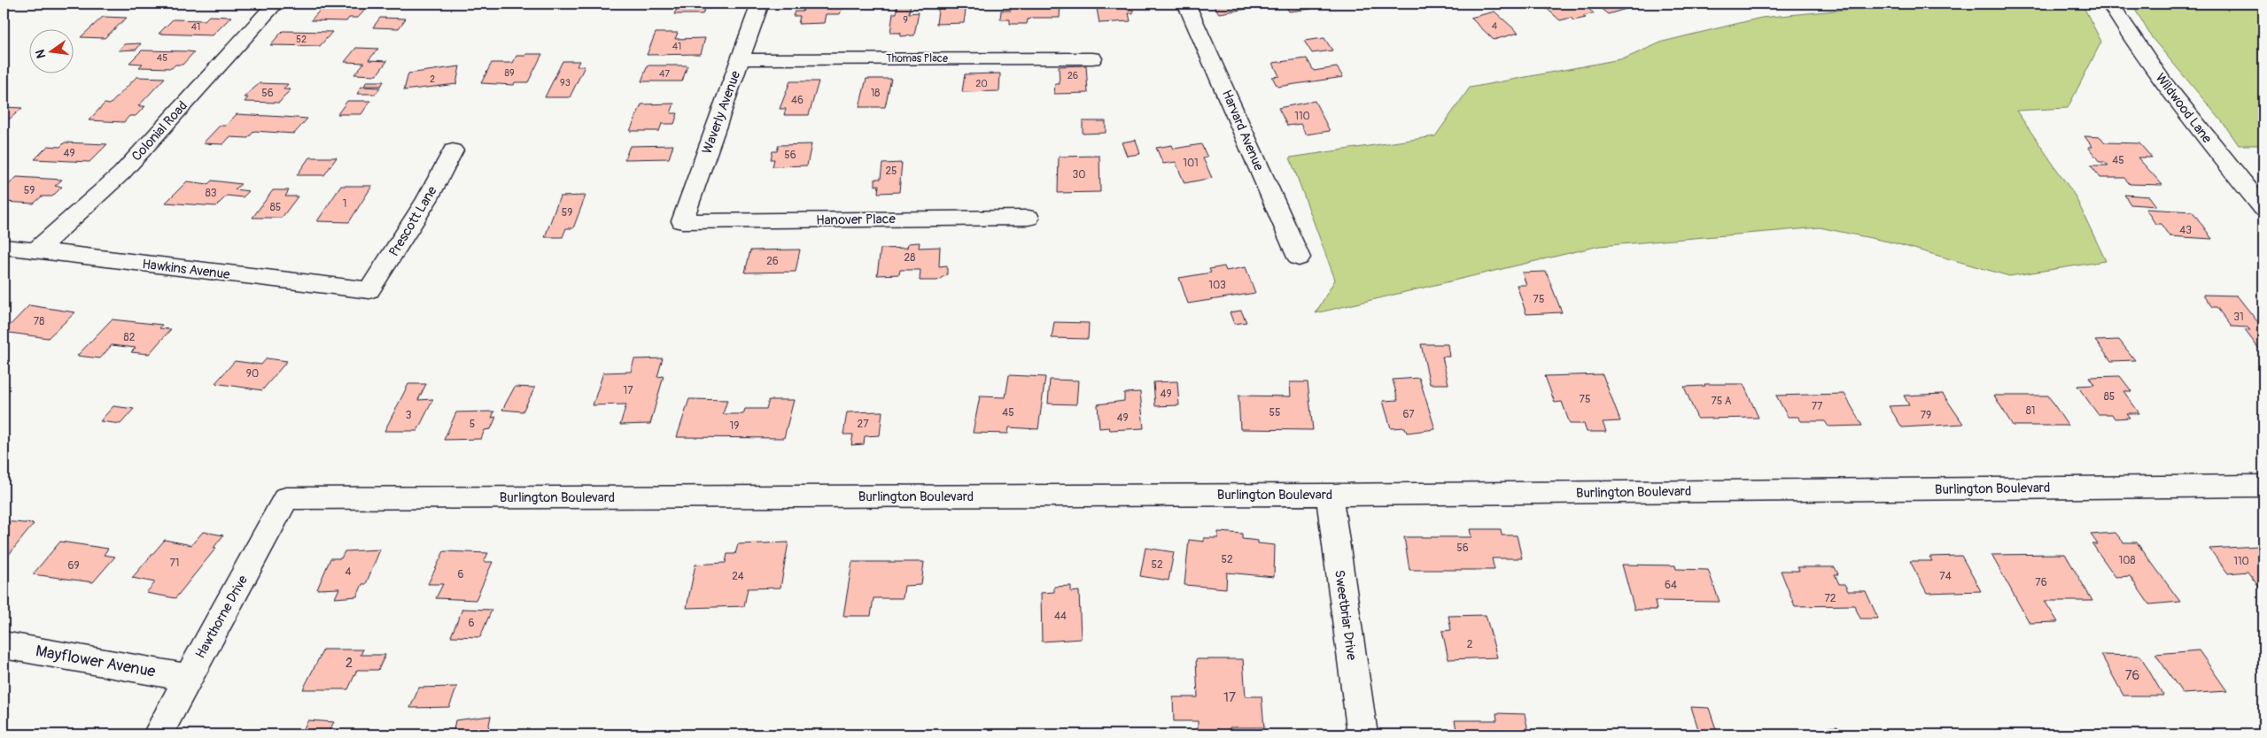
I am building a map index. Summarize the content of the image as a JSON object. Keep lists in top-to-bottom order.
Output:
{
  "streets": {
    "street": [
      "Thomas Place",
      "Wildwood Lane",
      "Waverly Avenue",
      "Harvard Avenue",
      "Colonial Road",
      "Hanover Place",
      "Prescott Lane",
      "Hawkins Avenue",
      "Burlington Boulevard",
      "Sweetbriar Drive",
      "Hawthorne Drive",
      "Mayflower Avenue"
    ]
  },
  "crossings": [
    ["Thomas Place", "Waverly Avenue"],
    ["Waverly Avenue", "Hanover Place"],
    ["Colonial Road", "Hawkins Avenue"],
    ["Prescott Lane", "Hawkins Avenue"],
    ["Burlington Boulevard", "Sweetbriar Drive"],
    ["Burlington Boulevard", "Hawthorne Drive"],
    ["Hawthorne Drive", "Mayflower Avenue"]
  ],
  "house_numbers": [
    "9",
    "4",
    "41",
    "52",
    "41",
    "45",
    "89",
    "47",
    "26",
    "2",
    "93",
    "20",
    "56",
    "18",
    "46",
    "110",
    "49",
    "56",
    "45",
    "101",
    "25",
    "30",
    "59",
    "83",
    "1",
    "85",
    "59",
    "43",
    "28",
    "26",
    "103",
    "75",
    "31",
    "78",
    "82",
    "90",
    "17",
    "49",
    "85",
    "75",
    "75 A",
    "77",
    "81",
    "45",
    "55",
    "67",
    "3",
    "79",
    "49",
    "5",
    "27",
    "19",
    "56",
    "52",
    "108",
    "110",
    "71",
    "52",
    "69",
    "4",
    "6",
    "24",
    "74",
    "76",
    "64",
    "72",
    "44",
    "6",
    "2",
    "2",
    "76",
    "17"
  ],
  "north": "left"
}
